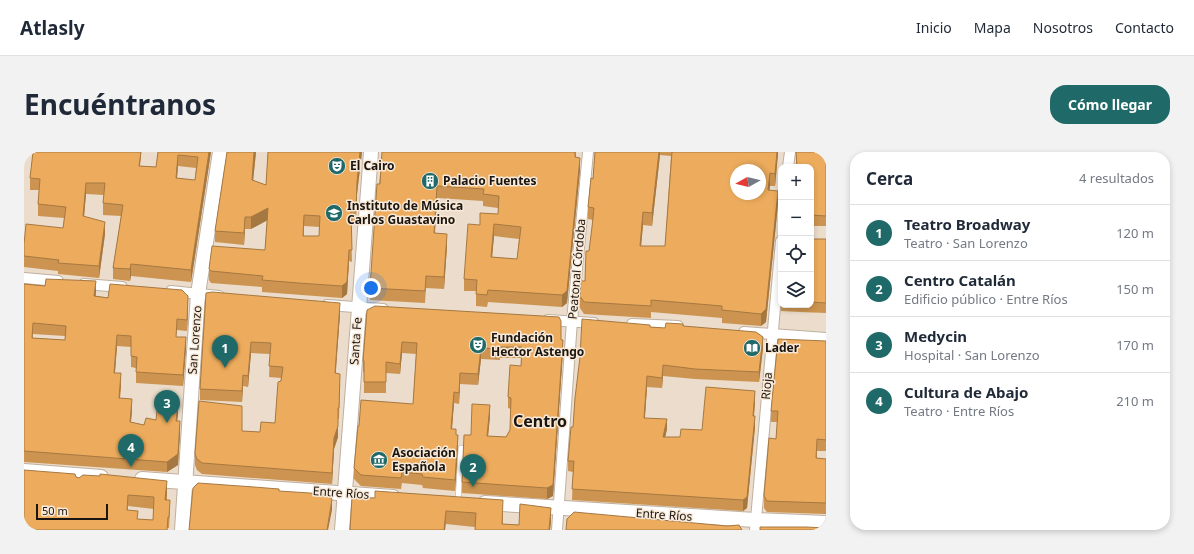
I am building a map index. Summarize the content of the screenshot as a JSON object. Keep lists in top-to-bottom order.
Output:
{
  "streets": {
    "main road": ["San Lorenzo", "Santa Fe", "Entre Ríos"],
    "street": ["Peatonal Córdoba", "Rioja"]
  },
  "crossings": [
    ["Peatonal Córdoba", "Entre Ríos"],
    ["San Lorenzo", "Entre Ríos"],
    ["Santa Fe", "Entre Ríos"],
    ["Rioja", "Entre Ríos"]
  ],
  "districts": ["Centro"],
  "places": {
    "theatre": ["El Cairo", "Fundación Hector Astengo"],
    "building": ["Palacio Fuentes"],
    "school or university": ["Instituto de Música Carlos Guastavino"],
    "library": ["Lader"],
    "museum": ["Asociación Española"]
  },
  "scale_bar": "50 m",
  "north": "left",
  "page": {
    "header": "Atlasly",
    "nav": [
      "Inicio",
      "Mapa",
      "Nosotros",
      "Contacto"
    ],
    "title": "Encuéntranos",
    "buttons": "Cómo llegar",
    "heading": ["Cerca", "4 resultados"],
    "map_buttons": ["+", "−"],
    "list": [
      {
        "mark": "1",
        "name": "Teatro Broadway",
        "note": "Teatro · San Lorenzo",
        "value": "120 m"
      },
      {
        "mark": "2",
        "name": "Centro Catalán",
        "note": "Edificio público · Entre Ríos",
        "value": "150 m"
      },
      {
        "mark": "3",
        "name": "Medycin",
        "note": "Hospital · San Lorenzo",
        "value": "170 m"
      },
      {
        "mark": "4",
        "name": "Cultura de Abajo",
        "note": "Teatro · Entre Ríos",
        "value": "210 m"
      }
    ],
    "pins": [
      "1",
      "3",
      "4",
      "2"
    ],
    "scale": "50 m"
  }
}
